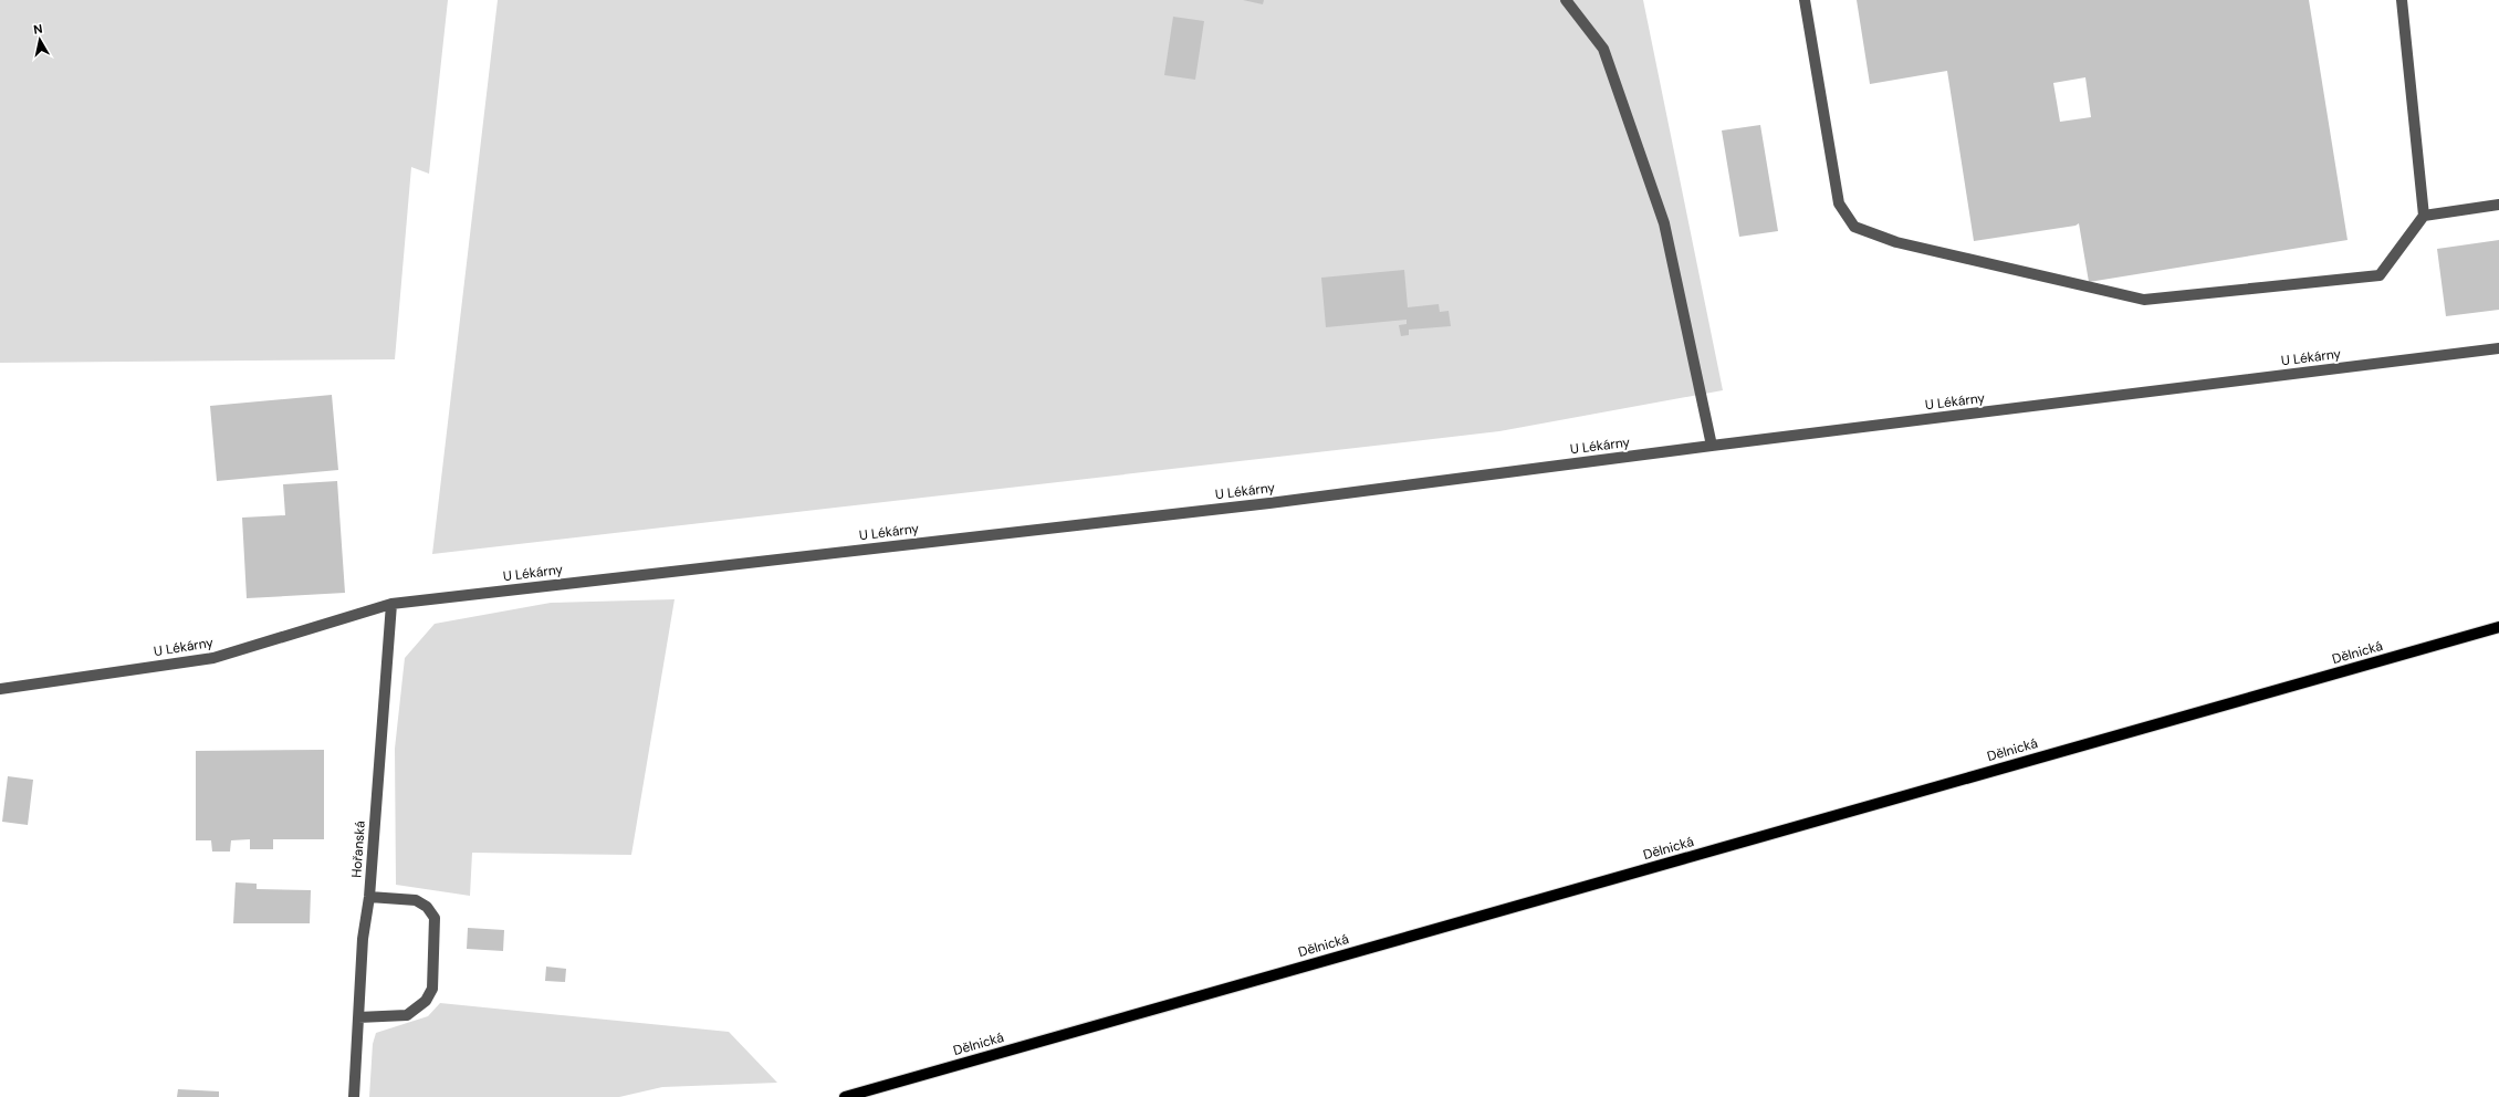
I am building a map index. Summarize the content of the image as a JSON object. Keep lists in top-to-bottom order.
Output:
{
  "streets": {
    "main road": ["Dělnická"],
    "street": ["U Lékárny", "Hořanská"]
  },
  "crossings": [
    ["U Lékárny", "Hořanská"]
  ],
  "north": "top"
}
